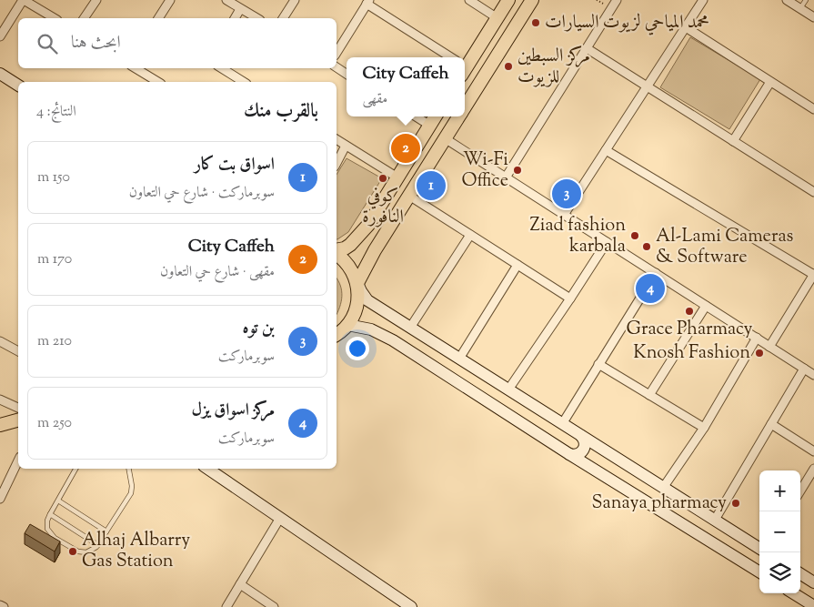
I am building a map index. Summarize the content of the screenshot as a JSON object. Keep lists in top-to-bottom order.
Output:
{
  "places": [
    "محمد المياحي لزيوت السيارات",
    "مركز السبطين للزيوت",
    "Wi-Fi Office",
    "كوفي النافورة",
    "Ziad fashion karbala",
    "Al-Lami Cameras & Software",
    "Grace Pharmacy",
    "Knosh Fashion",
    "Sanaya pharmacy",
    "Alhaj Albarry Gas Station"
  ],
  "page": {
    "search": "ابحث هنا",
    "popup": ["City Caffeh", "مقهى"],
    "heading": ["بالقرب منك", "النتائج: 4"],
    "pins": [
      "2",
      "1",
      "3",
      "4"
    ],
    "list": [
      {
        "mark": "1",
        "name": "اسواق بت كار",
        "note": "سوبرماركت · شارع حي التعاون",
        "value": "150 m"
      },
      {
        "mark": "2",
        "name": "City Caffeh",
        "note": "مقهى · شارع حي التعاون",
        "value": "170 m"
      },
      {
        "mark": "3",
        "name": "بن توه",
        "note": "سوبرماركت",
        "value": "210 m"
      },
      {
        "mark": "4",
        "name": "مركز اسواق يزل",
        "note": "سوبرماركت",
        "value": "250 m"
      }
    ],
    "map_buttons": ["+", "−"]
  }
}
